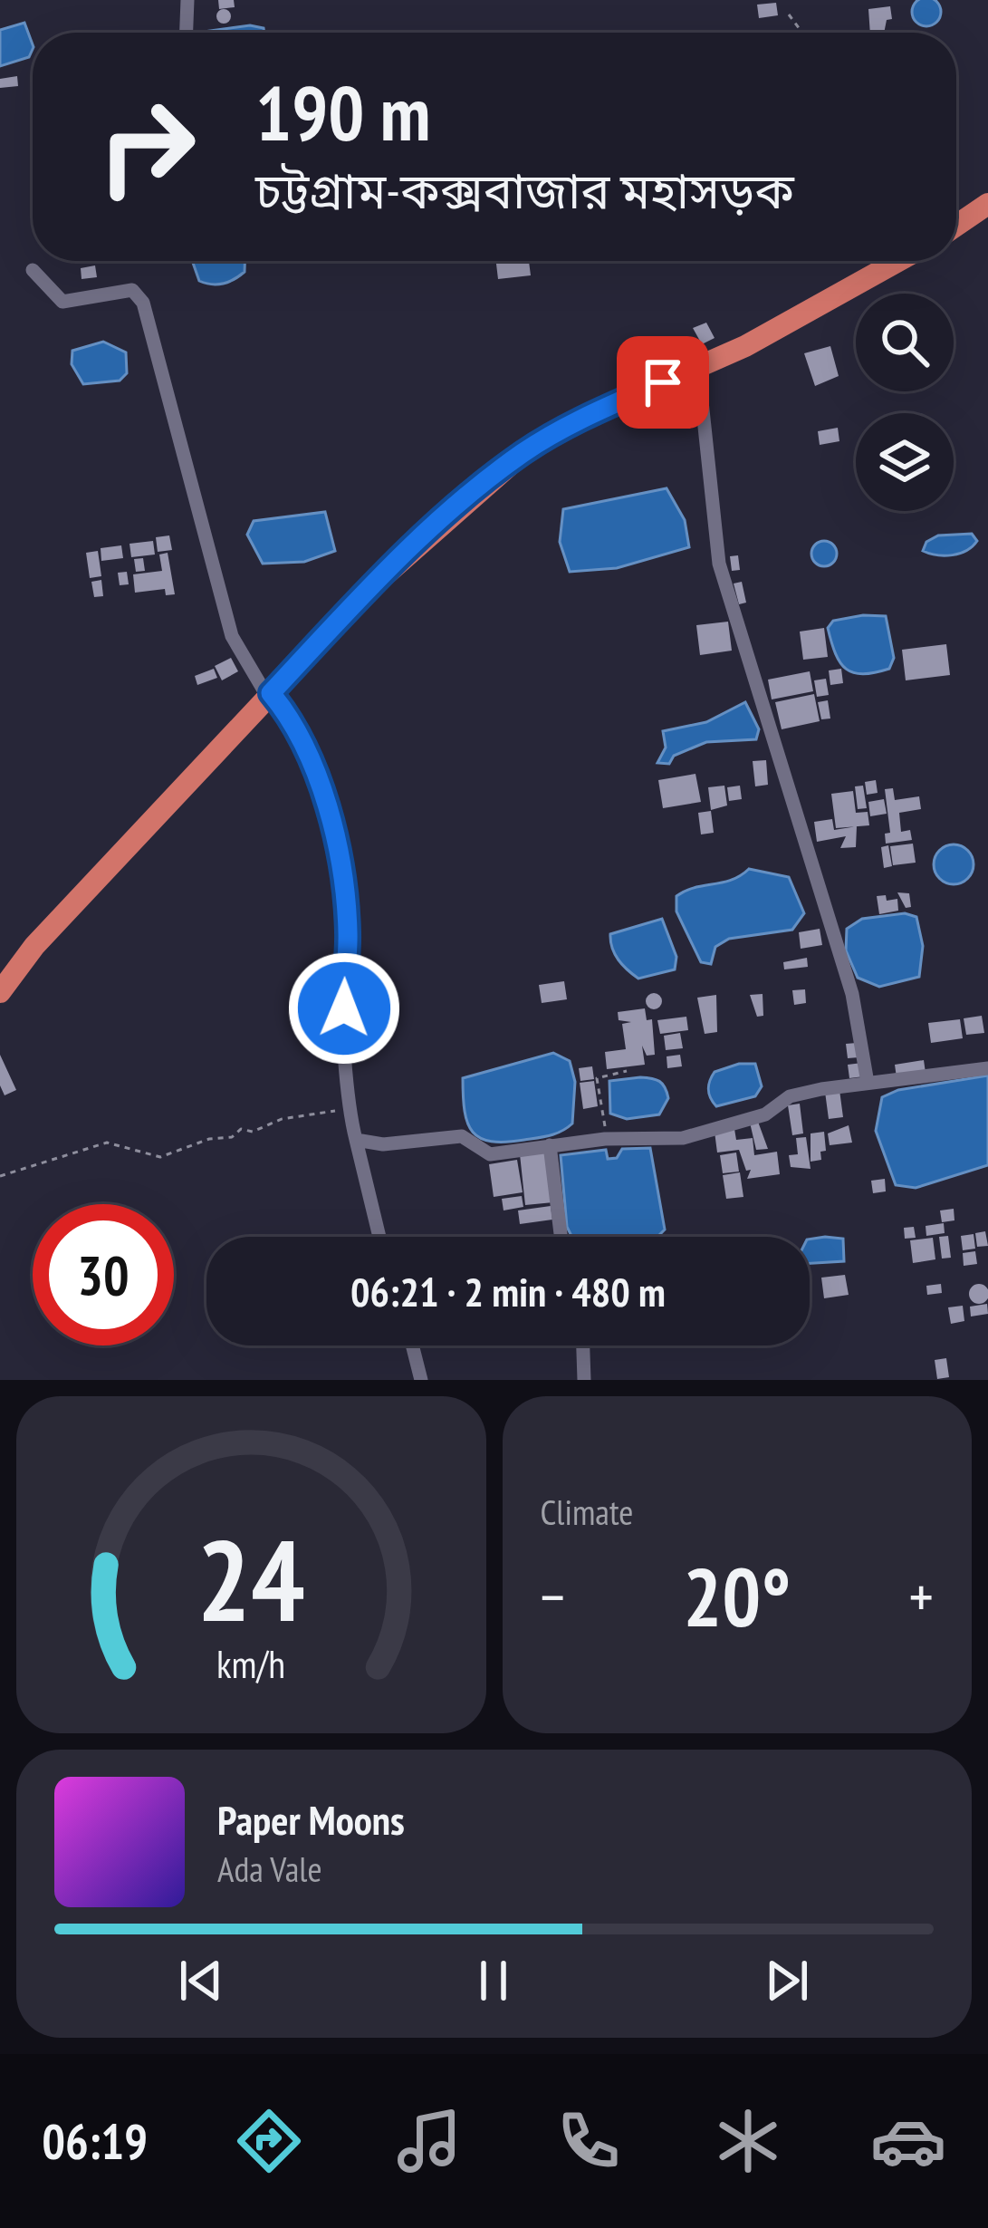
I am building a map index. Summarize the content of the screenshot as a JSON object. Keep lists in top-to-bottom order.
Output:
{
  "page": {
    "turn": ["190 m", "চট্টগ্রাম-কক্সবাজার মহাসড়ক"],
    "limit": "30",
    "trip": "06:21 · 2 min · 480 m",
    "tile": "Climate",
    "heat": ["−", "20°", "+"],
    "song": ["Paper Moons", "Ada Vale"],
    "tabs": "06:19",
    "gauge": ["24", "km/h"]
  }
}
